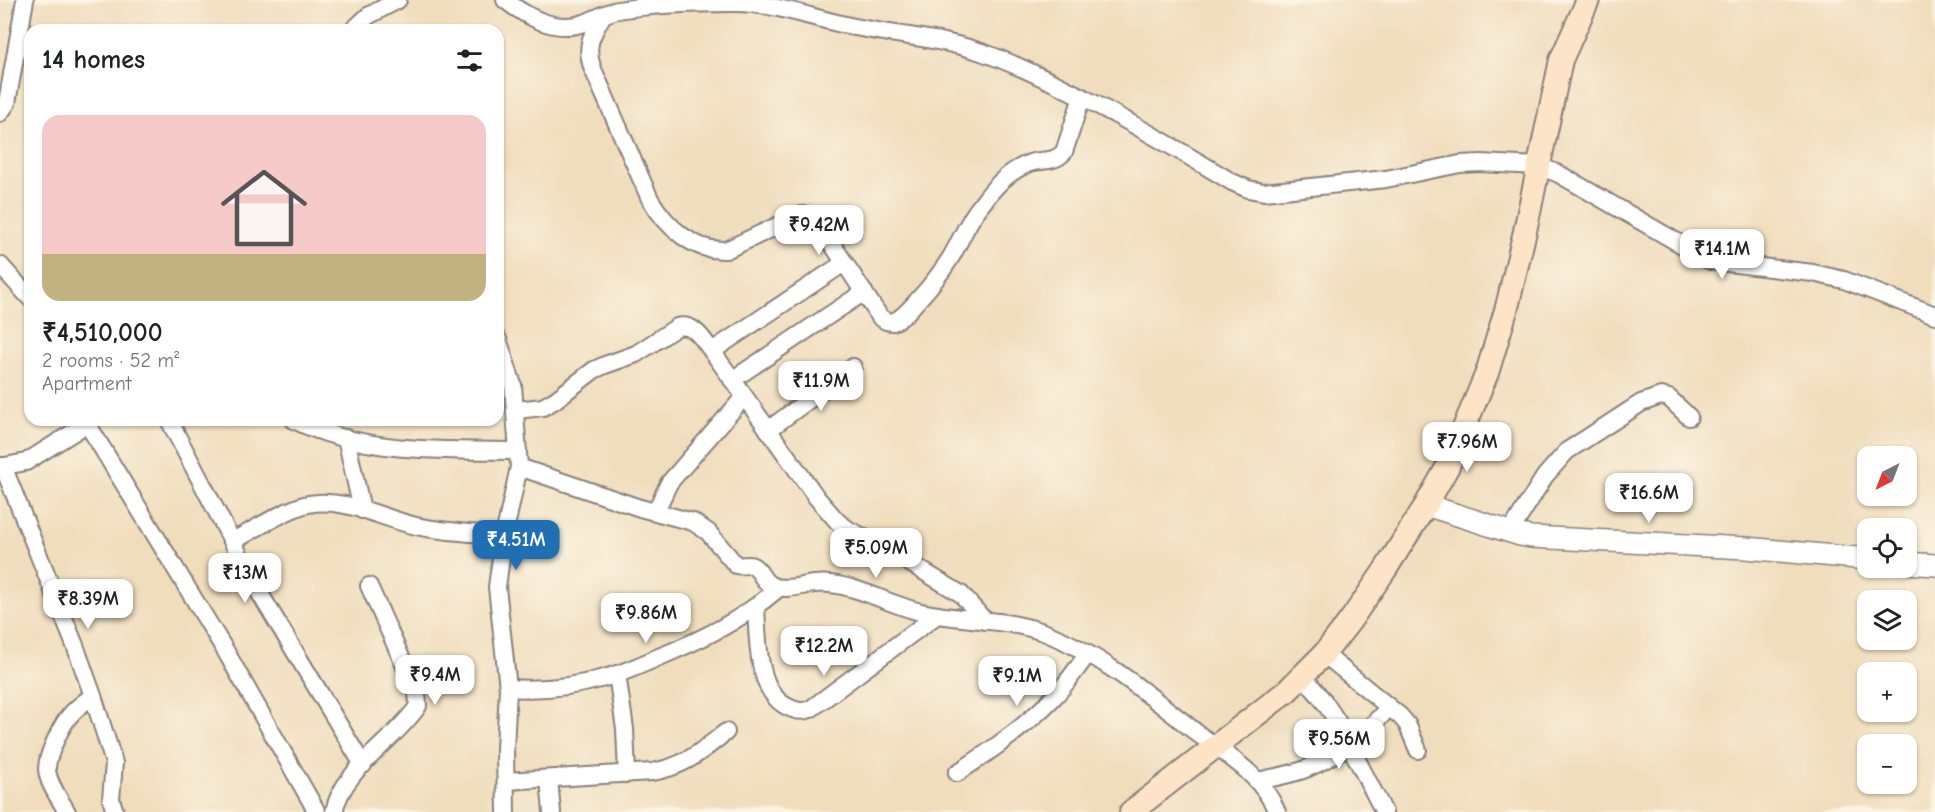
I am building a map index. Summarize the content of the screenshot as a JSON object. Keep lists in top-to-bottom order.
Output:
{
  "north": "bottom left",
  "page": {
    "heading": "14 homes",
    "list": [
      {
        "name": "₹4,510,000",
        "note": "2 rooms · 52 m² · Apartment"
      }
    ],
    "price": [
      "₹9.42M",
      "₹14.1M",
      "₹11.9M",
      "₹7.96M",
      "₹16.6M",
      "₹4.51M",
      "₹5.09M",
      "₹13M",
      "₹8.39M",
      "₹9.86M",
      "₹12.2M",
      "₹9.4M",
      "₹9.1M",
      "₹9.56M"
    ],
    "map_buttons": ["+", "−"]
  }
}
